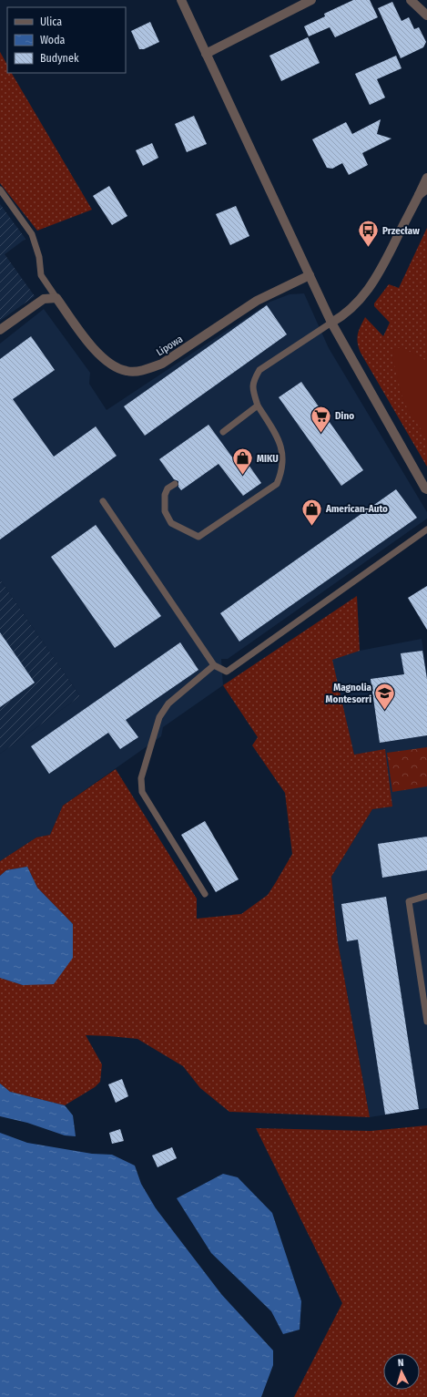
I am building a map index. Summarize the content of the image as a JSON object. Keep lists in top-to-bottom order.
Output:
{
  "streets": {
    "street": ["Lipowa"]
  },
  "places": {
    "bus stop": ["Przecław"],
    "supermarket": ["Dino"],
    "shop": ["MIKU", "American-Auto"],
    "school or university": ["Magnolia Montesorri"]
  },
  "legend": ["Ulica", "Woda", "Budynek"],
  "north": "top"
}
